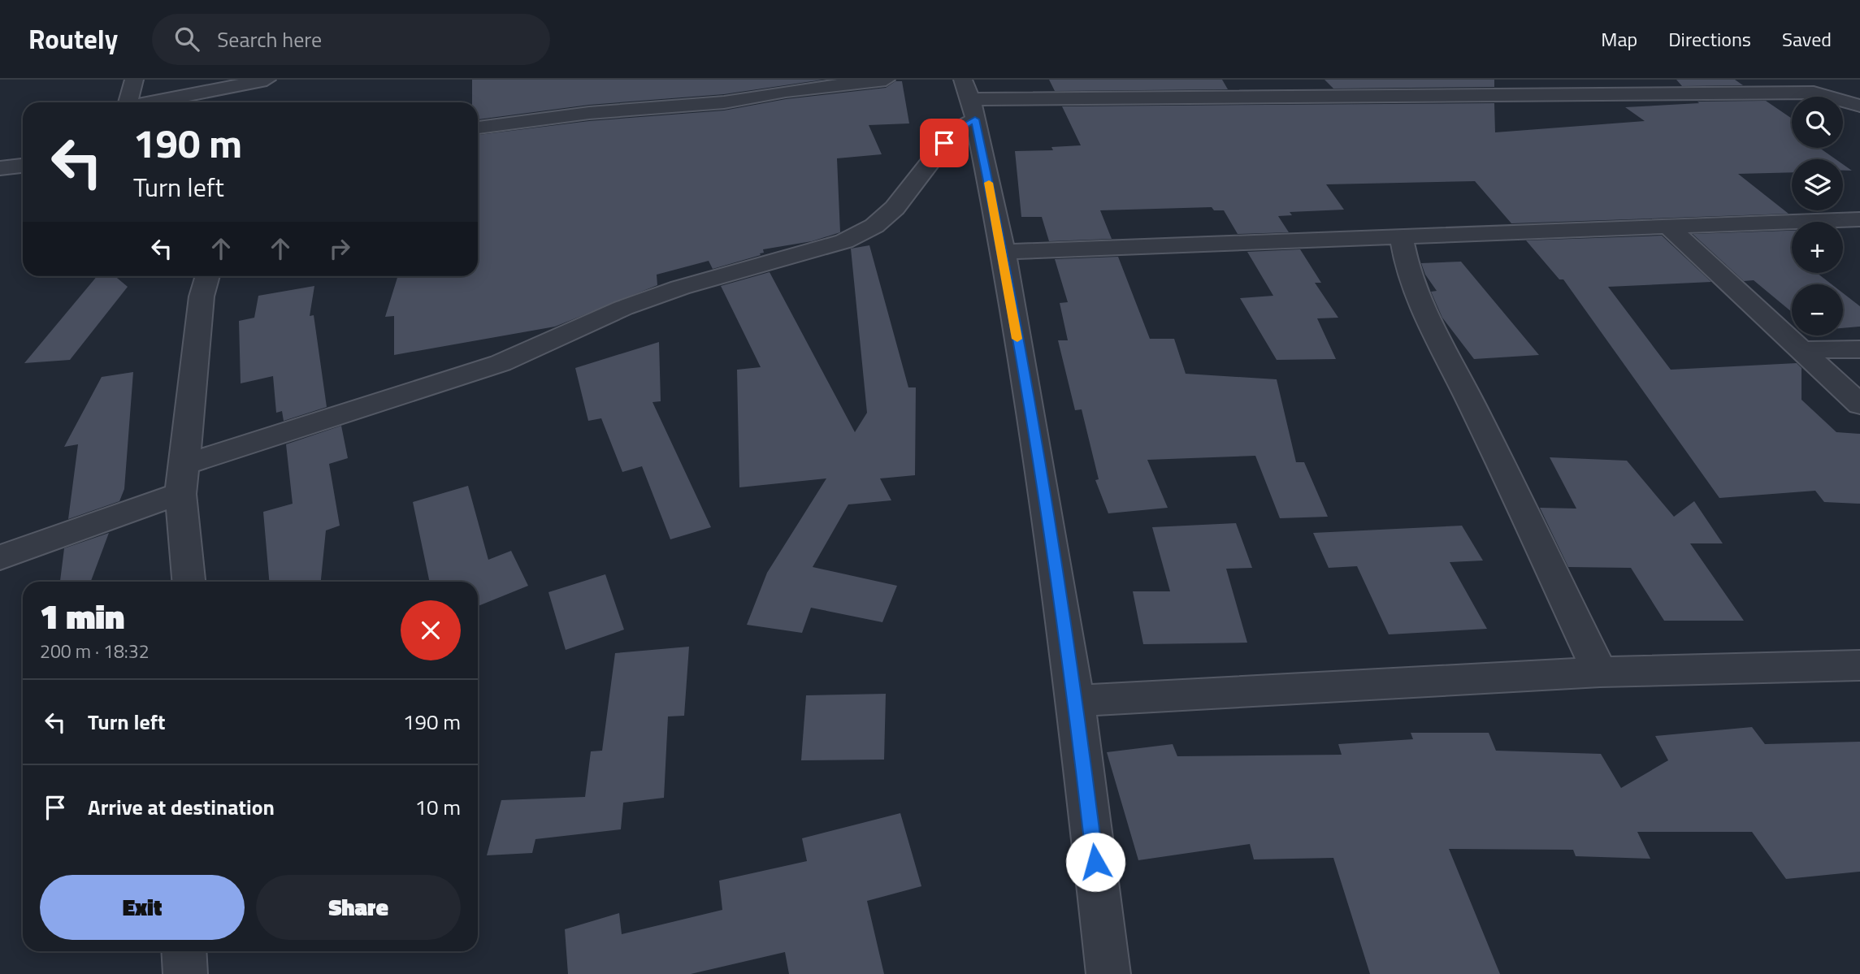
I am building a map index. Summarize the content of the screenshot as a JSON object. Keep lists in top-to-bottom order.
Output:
{
  "page": {
    "header": "Routely",
    "search": "Search here",
    "nav": ["Map", "Directions", "Saved"],
    "map_buttons": ["+", "−"],
    "turn": ["190 m", "Turn left"],
    "heading": ["1 min", "200 m · 18:32"],
    "list": [
      {
        "name": "Turn left",
        "value": "190 m"
      },
      {
        "name": "Arrive at destination",
        "value": "10 m"
      }
    ],
    "buttons": ["Exit", "Share"]
  }
}
